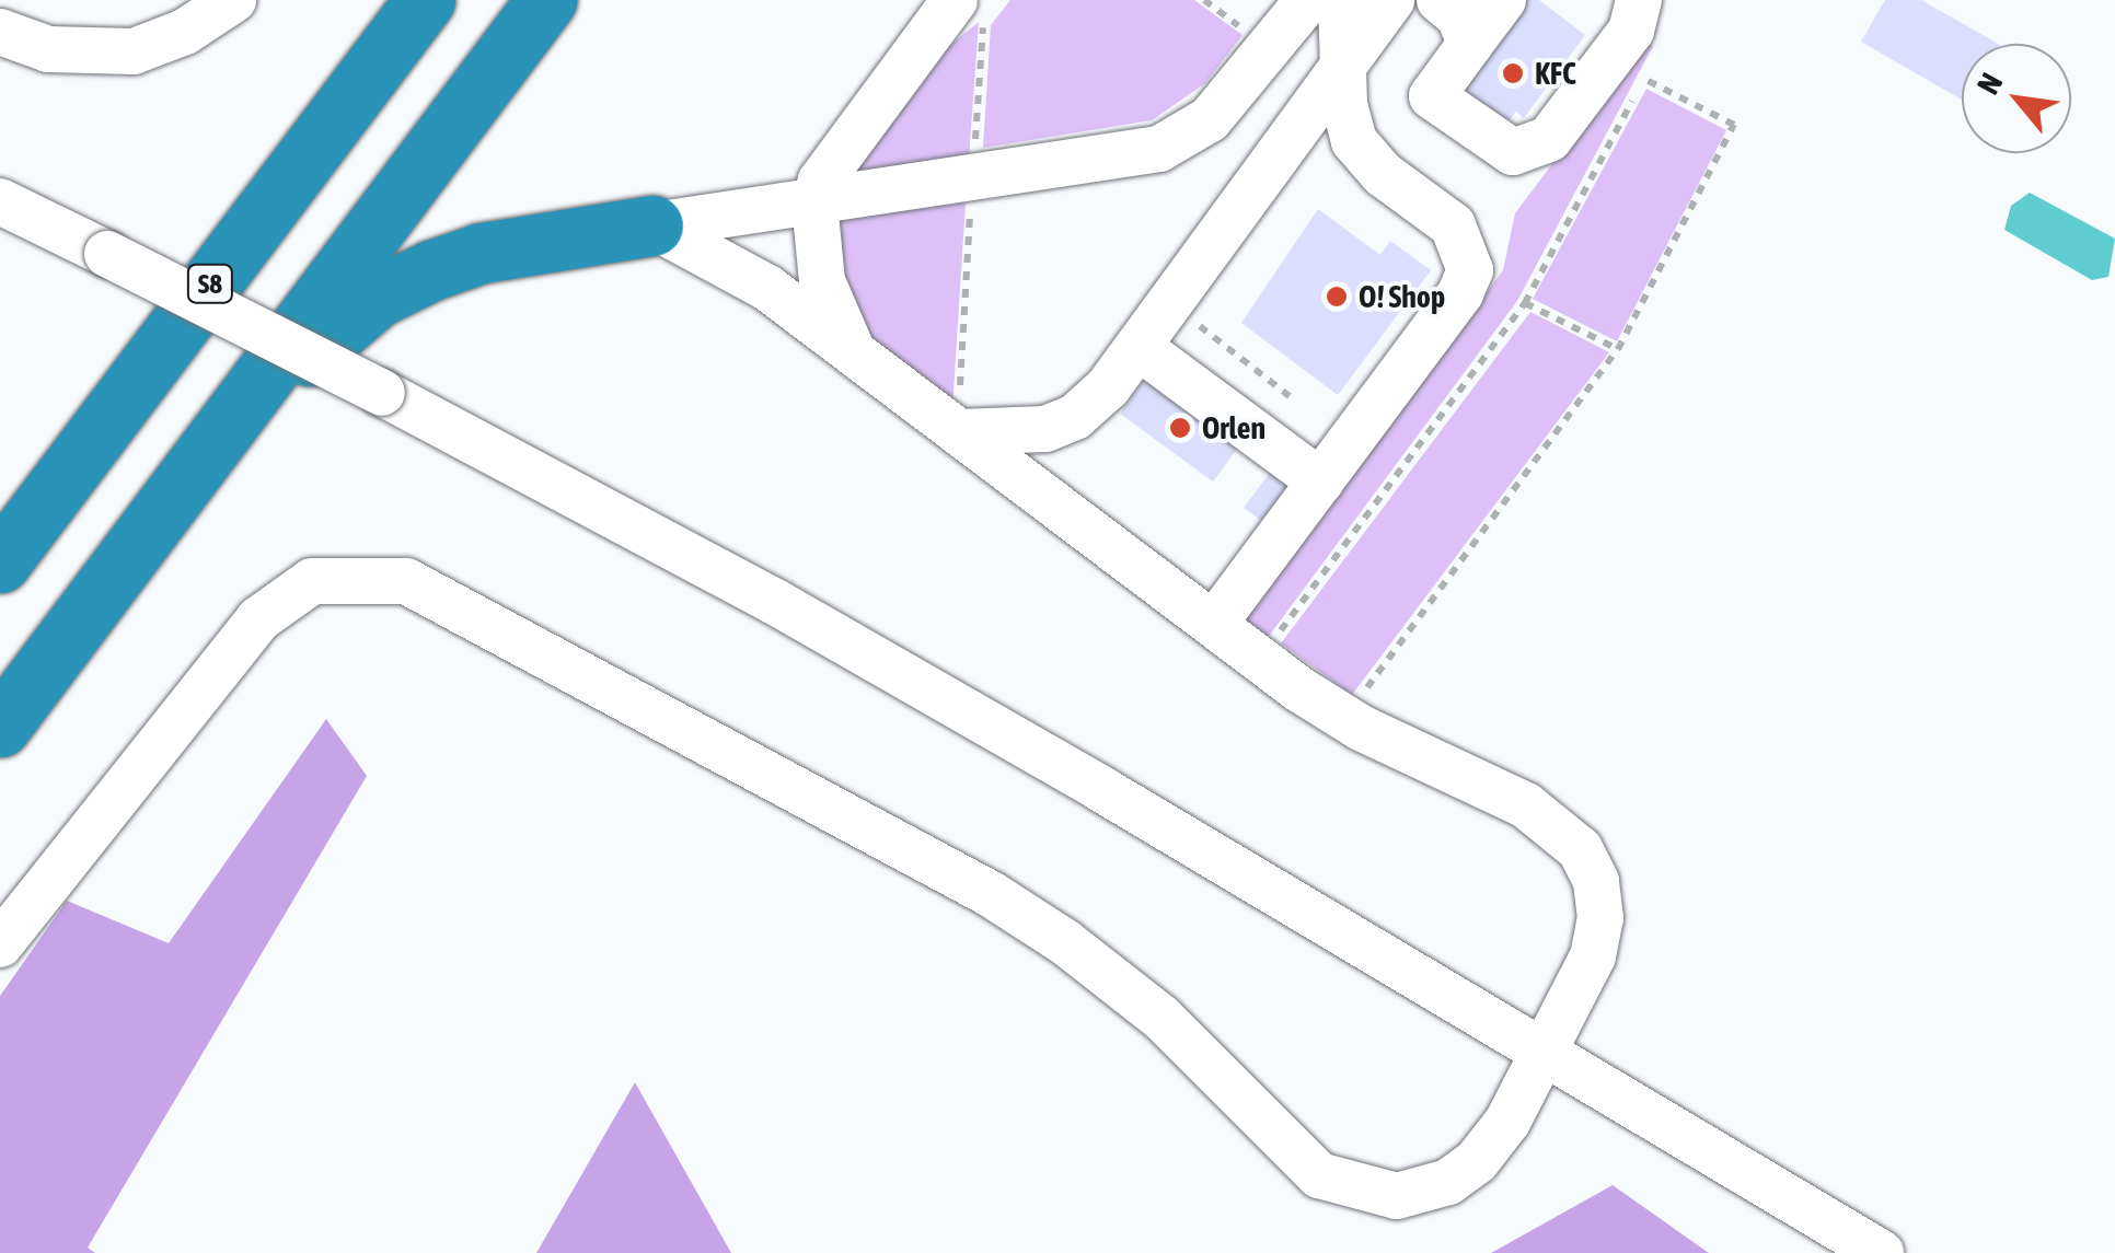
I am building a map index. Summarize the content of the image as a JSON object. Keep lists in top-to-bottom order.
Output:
{
  "streets": {
    "highway": ["S8"]
  },
  "places": ["KFC", "O! Shop", "Orlen"],
  "north": "top left"
}
